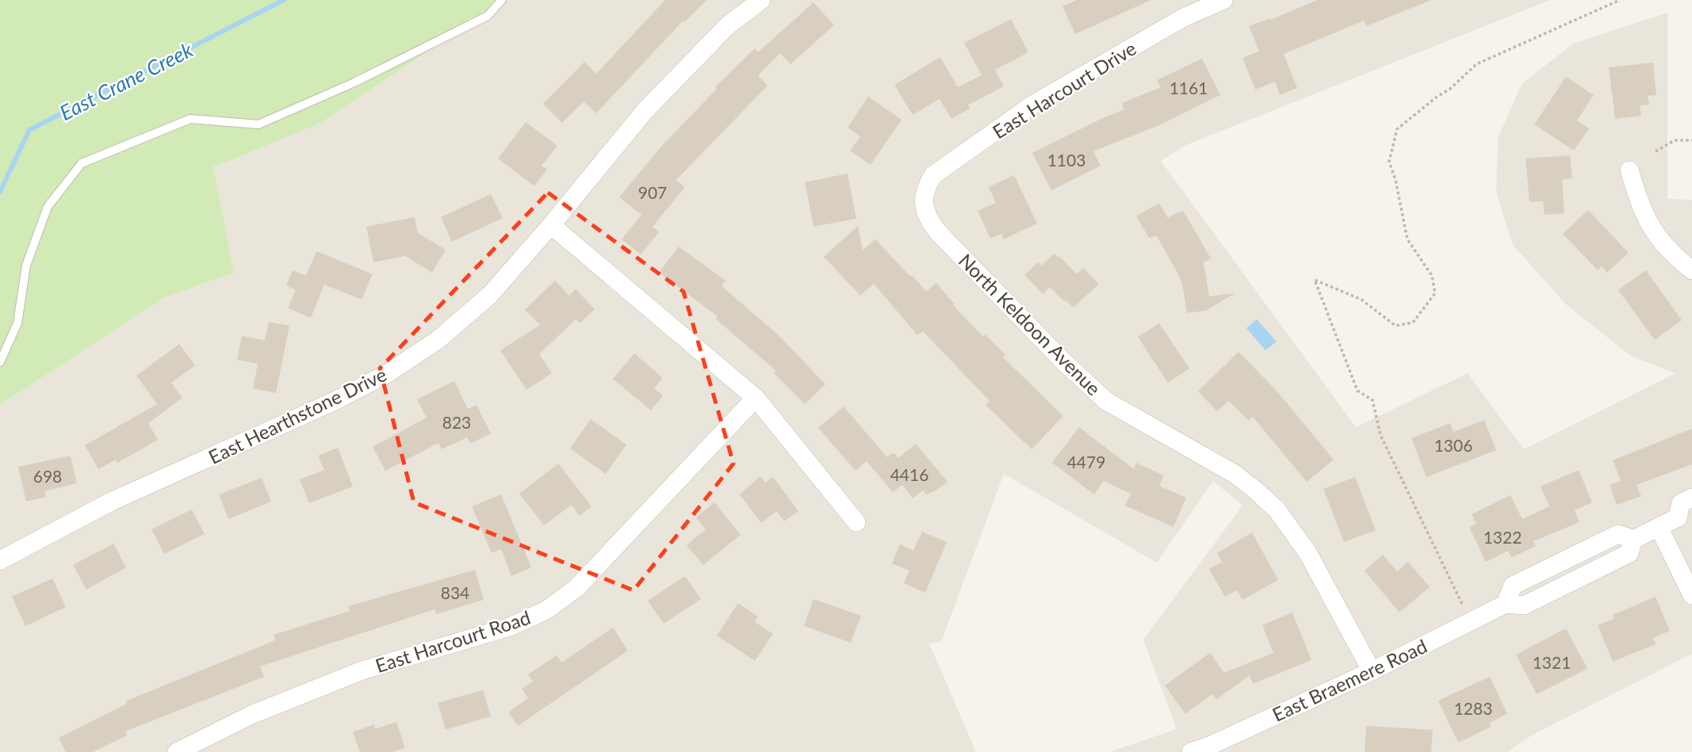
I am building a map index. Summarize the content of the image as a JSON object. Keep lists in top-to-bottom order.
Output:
{
  "streets": {
    "street": [
      "East Harcourt Drive",
      "North Keldoon Avenue",
      "East Hearthstone Drive",
      "East Harcourt Road",
      "East Braemere Road"
    ]
  },
  "crossings": [
    ["East Harcourt Drive", "North Keldoon Avenue"],
    ["North Keldoon Avenue", "East Braemere Road"]
  ],
  "water": ["East Crane Creek"],
  "house_numbers": [
    "1161",
    "1103",
    "907",
    "823",
    "1306",
    "4479",
    "4416",
    "698",
    "1322",
    "834",
    "1321",
    "1283"
  ]
}
